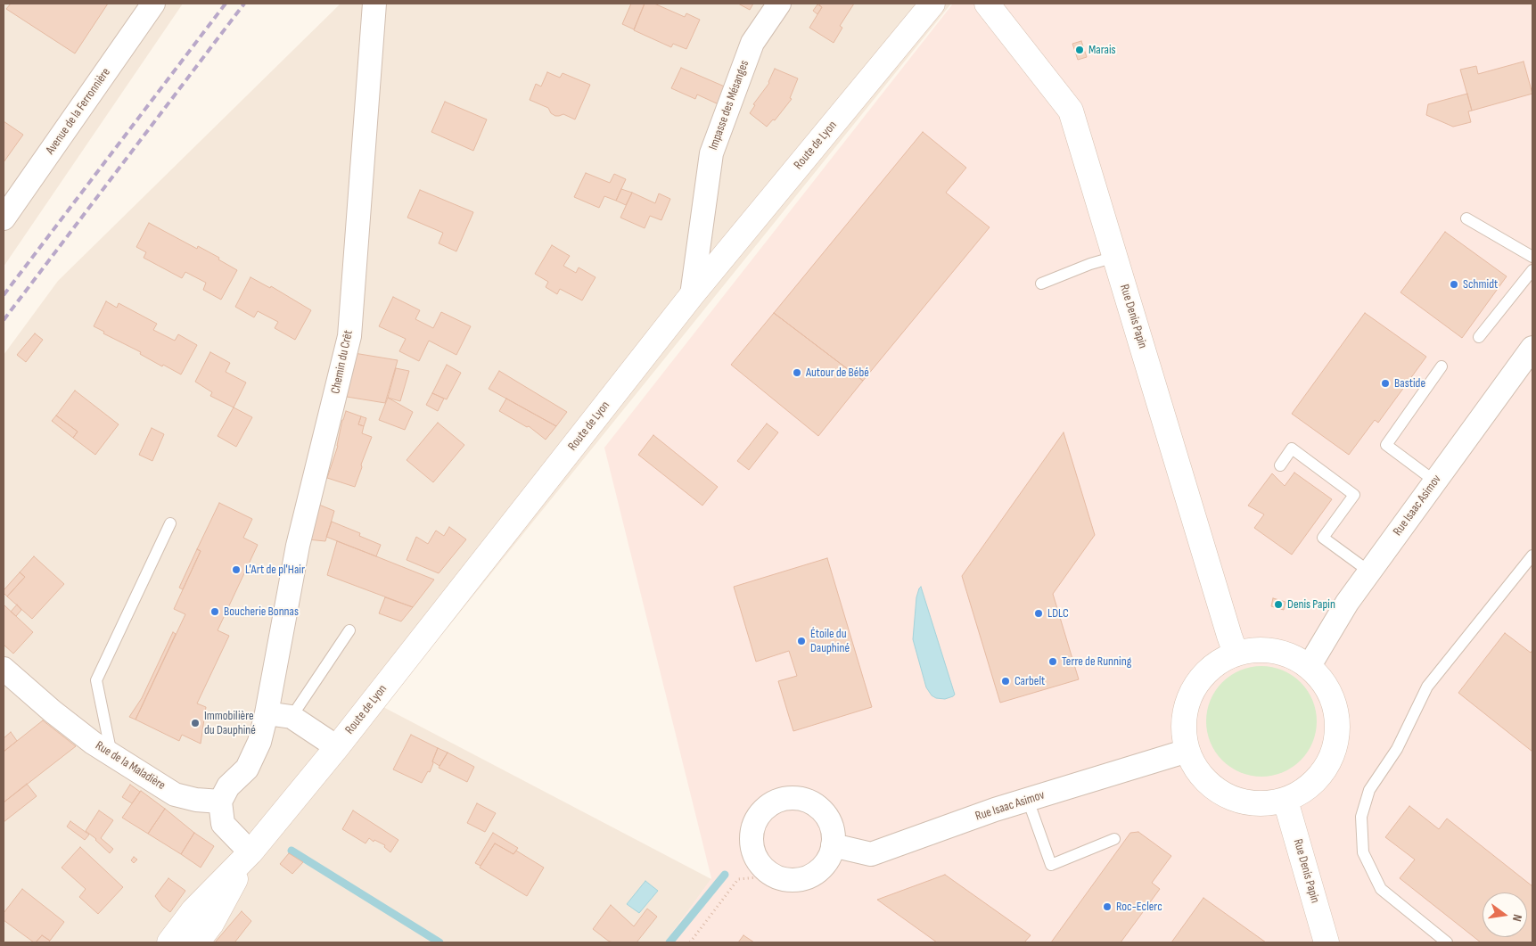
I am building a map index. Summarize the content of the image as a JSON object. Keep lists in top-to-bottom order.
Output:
{
  "streets": {
    "street": [
      "Impasse des Mésanges",
      "Avenue de la Ferronnière",
      "Route de Lyon",
      "Rue Denis Papin",
      "Chemin du Crêt",
      "Rue Isaac Asimov",
      "Rue de la Maladière"
    ]
  },
  "crossings": [
    ["Impasse des Mésanges", "Route de Lyon"],
    ["Rue Denis Papin", "Rue Isaac Asimov"],
    ["Chemin du Crêt", "Rue de la Maladière"]
  ],
  "places": [
    "Marais",
    "Schmidt",
    "Autour de Bébé",
    "Bastide",
    "L'Art de pl'Hair",
    "Denis Papin",
    "Boucherie Bonnas",
    "LDLC",
    "Étoile du Dauphiné",
    "Terre de Running",
    "Carbelt",
    "Immobilière du Dauphiné",
    "Roc-Eclerc"
  ],
  "north": "right"
}
